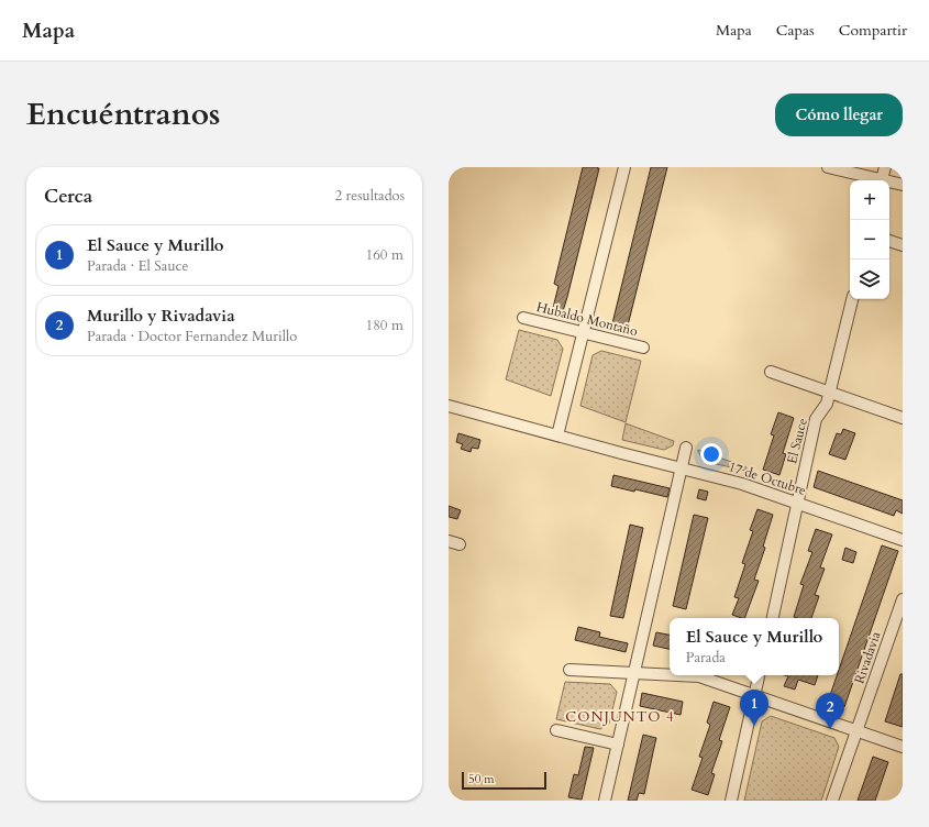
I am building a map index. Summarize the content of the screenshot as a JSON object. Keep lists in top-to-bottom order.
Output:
{
  "streets": {
    "street": [
      "Hubaldo Montaño",
      "El Sauce",
      "17 de Octubre",
      "Rivadavia"
    ]
  },
  "crossings": [
    ["El Sauce", "17 de Octubre"]
  ],
  "districts": ["CONJUNTO 4"],
  "scale_bar": "50 m",
  "page": {
    "header": "Mapa",
    "nav": ["Mapa", "Capas", "Compartir"],
    "title": "Encuéntranos",
    "buttons": "Cómo llegar",
    "heading": ["Cerca", "2 resultados"],
    "map_buttons": ["+", "−"],
    "list": [
      {
        "mark": "1",
        "name": "El Sauce y Murillo",
        "note": "Parada · El Sauce",
        "value": "160 m"
      },
      {
        "mark": "2",
        "name": "Murillo y Rivadavia",
        "note": "Parada · Doctor Fernandez Murillo",
        "value": "180 m"
      }
    ],
    "popup": ["El Sauce y Murillo", "Parada"],
    "pins": ["1", "2"],
    "scale": "50 m"
  }
}
